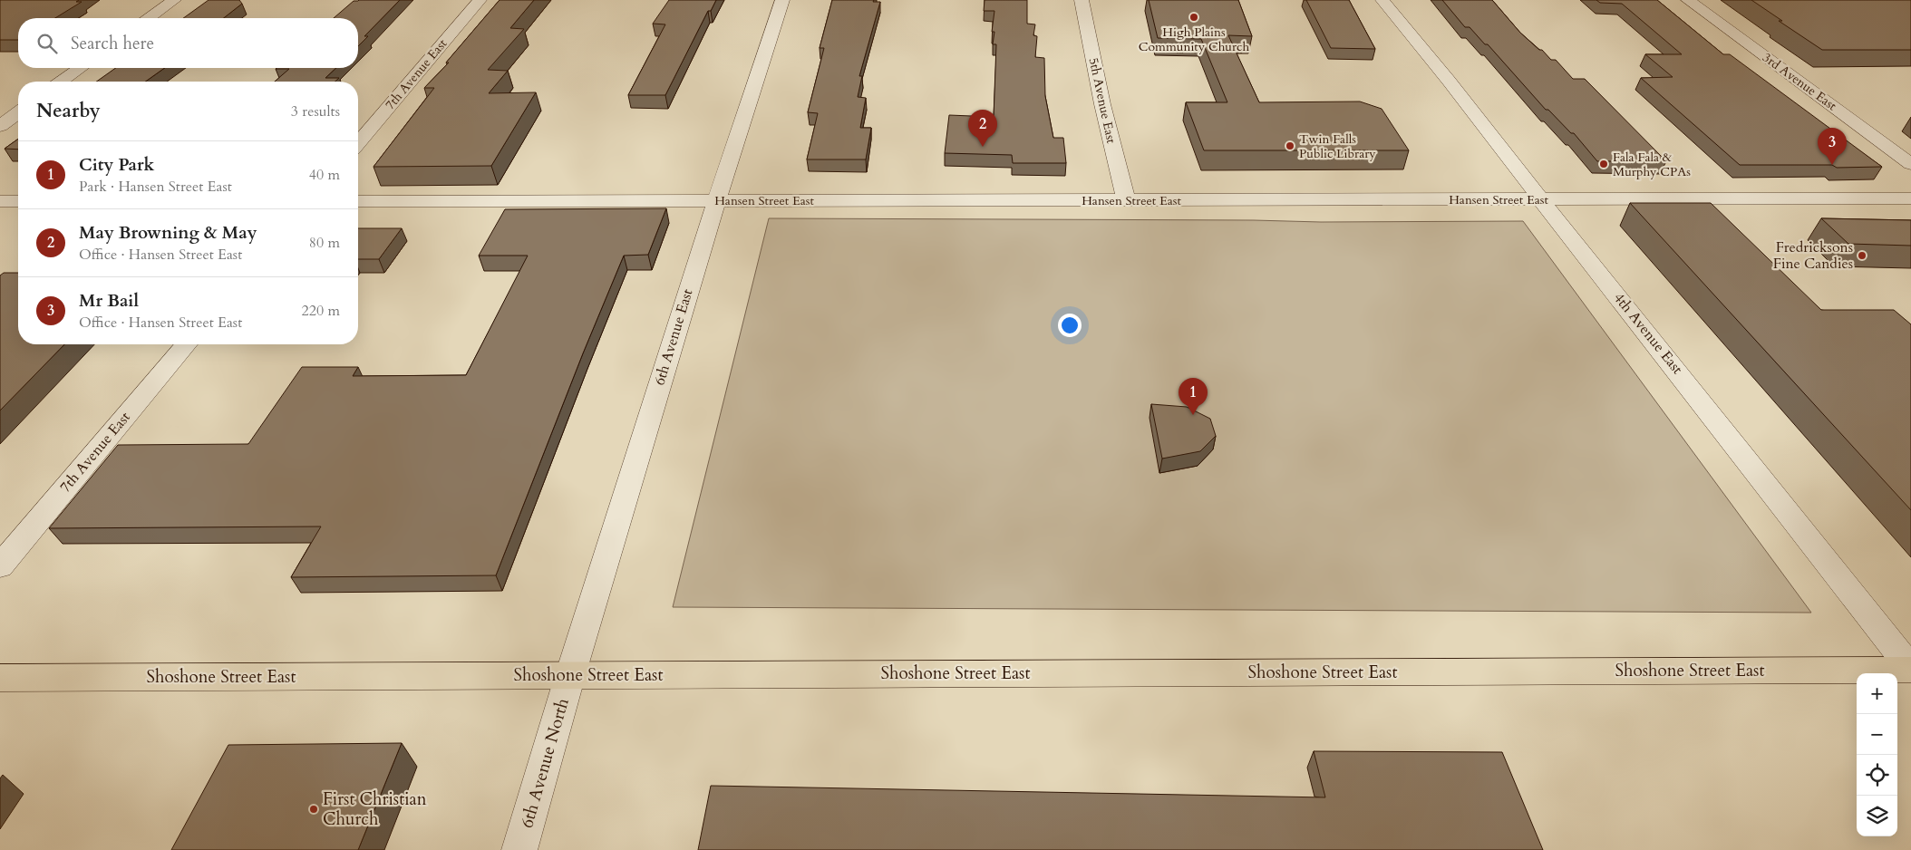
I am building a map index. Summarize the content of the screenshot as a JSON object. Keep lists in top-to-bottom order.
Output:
{
  "streets": {
    "main road": ["Shoshone Street East"],
    "street": [
      "7th Avenue East",
      "3rd Avenue East",
      "5th Avenue East",
      "Hansen Street East",
      "4th Avenue East",
      "6th Avenue East",
      "6th Avenue North"
    ]
  },
  "crossings": [
    ["5th Avenue East", "Hansen Street East"],
    ["Hansen Street East", "4th Avenue East"],
    ["Hansen Street East", "6th Avenue East"],
    ["4th Avenue East", "Shoshone Street East"],
    ["6th Avenue East", "Shoshone Street East"],
    ["6th Avenue East", "6th Avenue North"],
    ["Shoshone Street East", "6th Avenue North"]
  ],
  "places": [
    "High Plains Community Church",
    "Twin Falls Public Library",
    "Fala Fala & Murphy CPAs",
    "Fredricksons Fine Candies",
    "First Christian Church"
  ],
  "page": {
    "search": "Search here",
    "heading": ["Nearby", "3 results"],
    "pins": ["2", "3", "1"],
    "list": [
      {
        "mark": "1",
        "name": "City Park",
        "note": "Park · Hansen Street East",
        "value": "40 m"
      },
      {
        "mark": "2",
        "name": "May Browning & May",
        "note": "Office · Hansen Street East",
        "value": "80 m"
      },
      {
        "mark": "3",
        "name": "Mr Bail",
        "note": "Office · Hansen Street East",
        "value": "220 m"
      }
    ],
    "map_buttons": ["+", "−"]
  }
}
